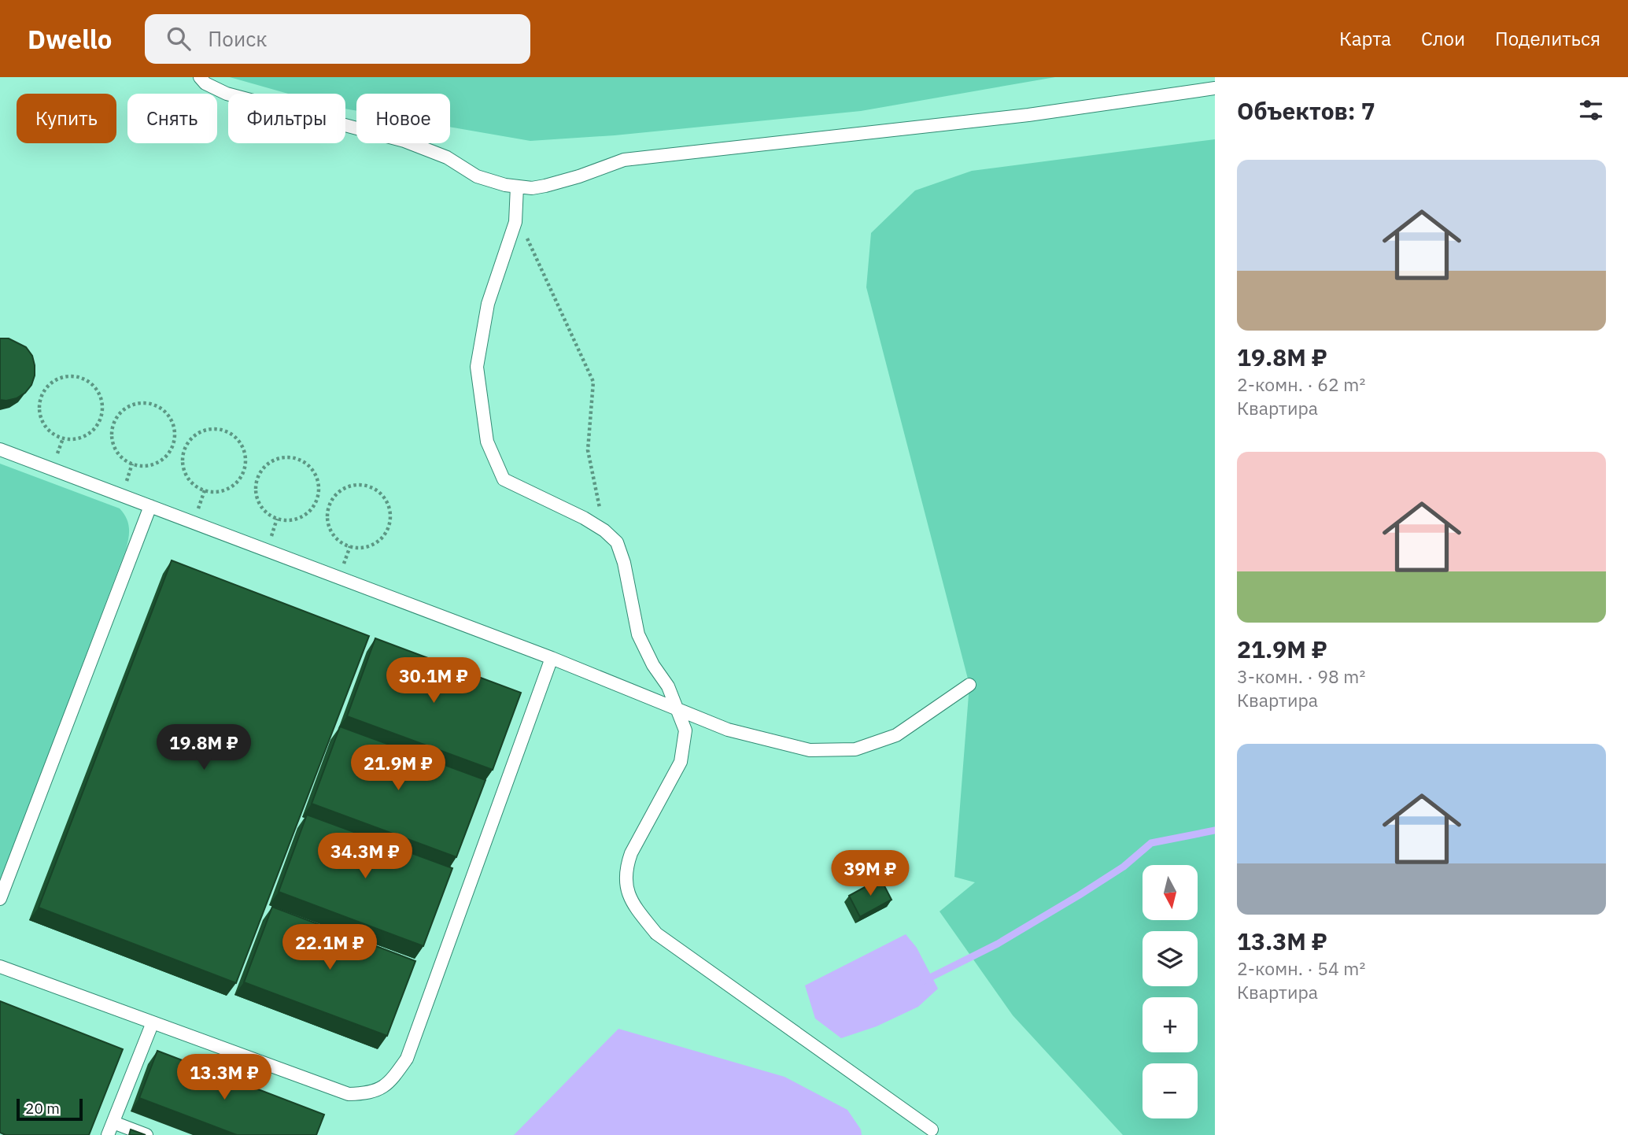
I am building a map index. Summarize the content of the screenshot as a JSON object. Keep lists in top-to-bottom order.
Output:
{
  "scale_bar": "20 m",
  "north": "bottom",
  "page": {
    "header": "Dwello",
    "search": "Поиск",
    "nav": ["Карта", "Слои", "Поделиться"],
    "heading": "Объектов: 7",
    "chip": [
      "Купить",
      "Снять",
      "Фильтры",
      "Новое"
    ],
    "list": [
      {
        "name": "19.8M ₽",
        "note": "2-комн. · 62 m² · Квартира"
      },
      {
        "name": "21.9M ₽",
        "note": "3-комн. · 98 m² · Квартира"
      },
      {
        "name": "13.3M ₽",
        "note": "2-комн. · 54 m² · Квартира"
      }
    ],
    "price": [
      "30.1M ₽",
      "19.8M ₽",
      "21.9M ₽",
      "34.3M ₽",
      "39M ₽",
      "22.1M ₽",
      "13.3M ₽"
    ],
    "map_buttons": ["+", "−"],
    "scale": "20 m"
  }
}
